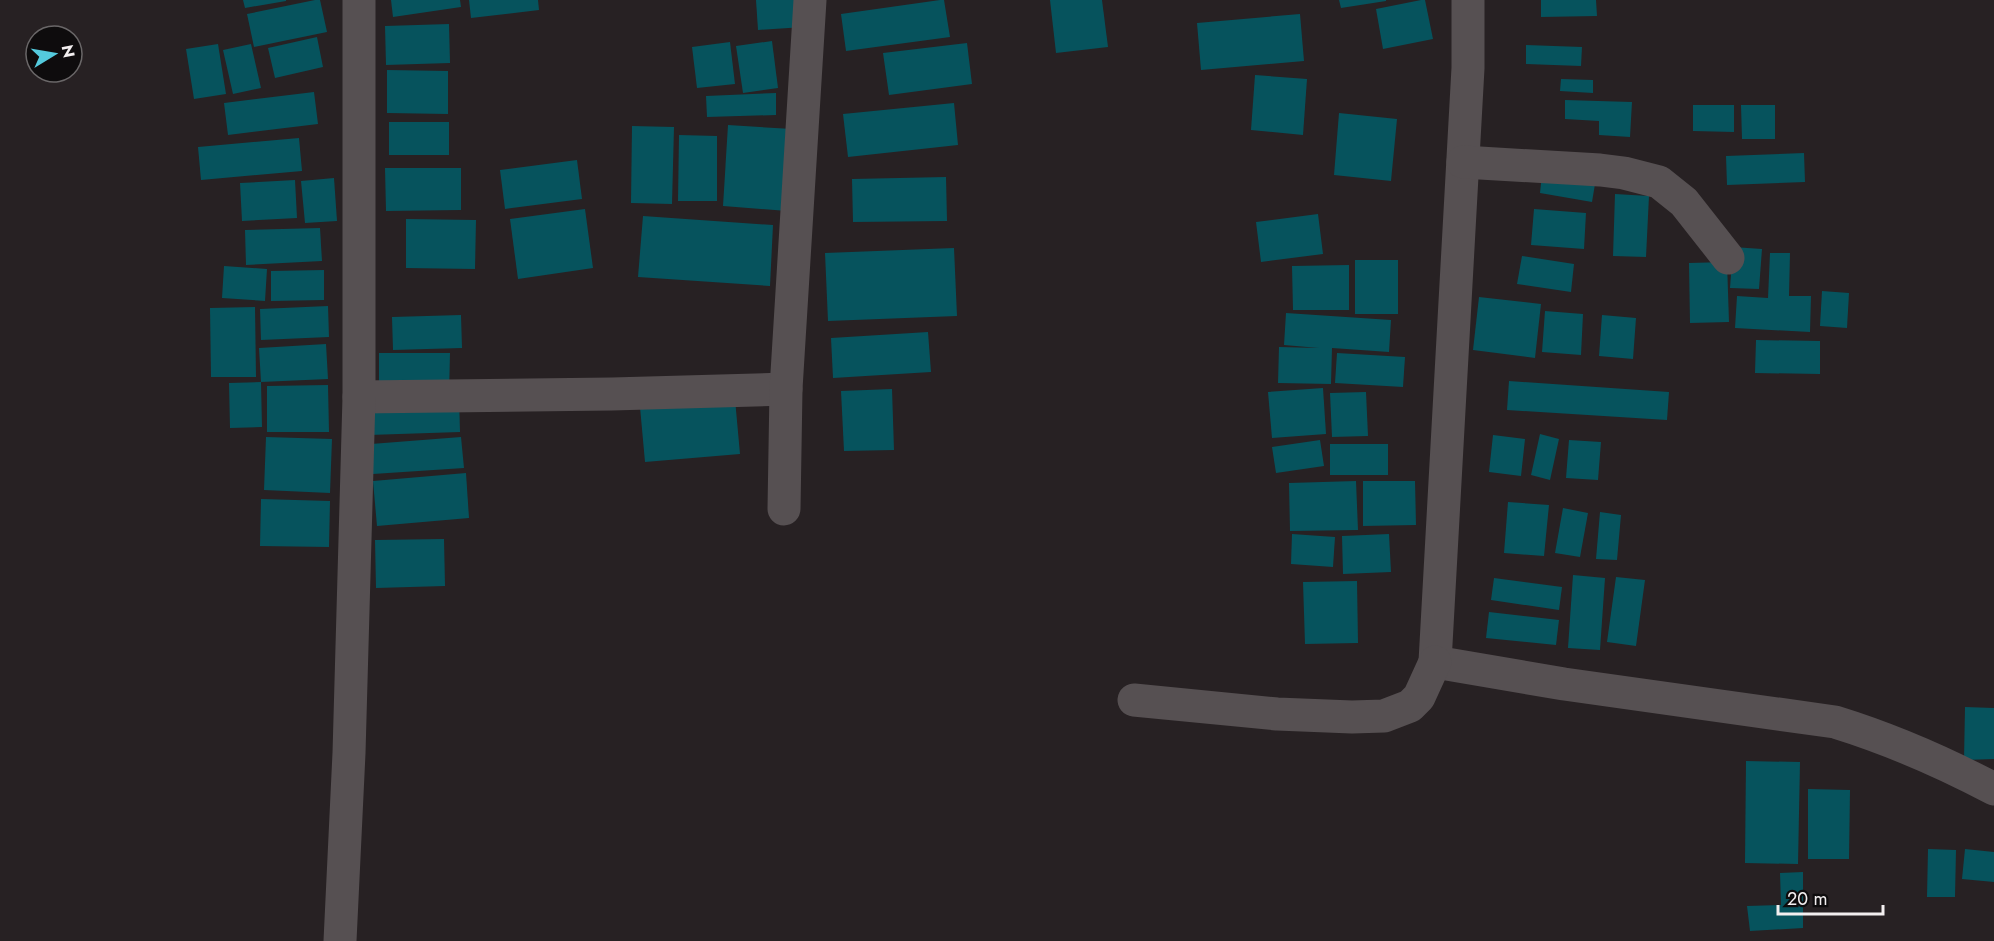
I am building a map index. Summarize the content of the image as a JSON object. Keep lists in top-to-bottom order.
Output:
{
  "scale_bar": "20 m",
  "north": "right"
}
